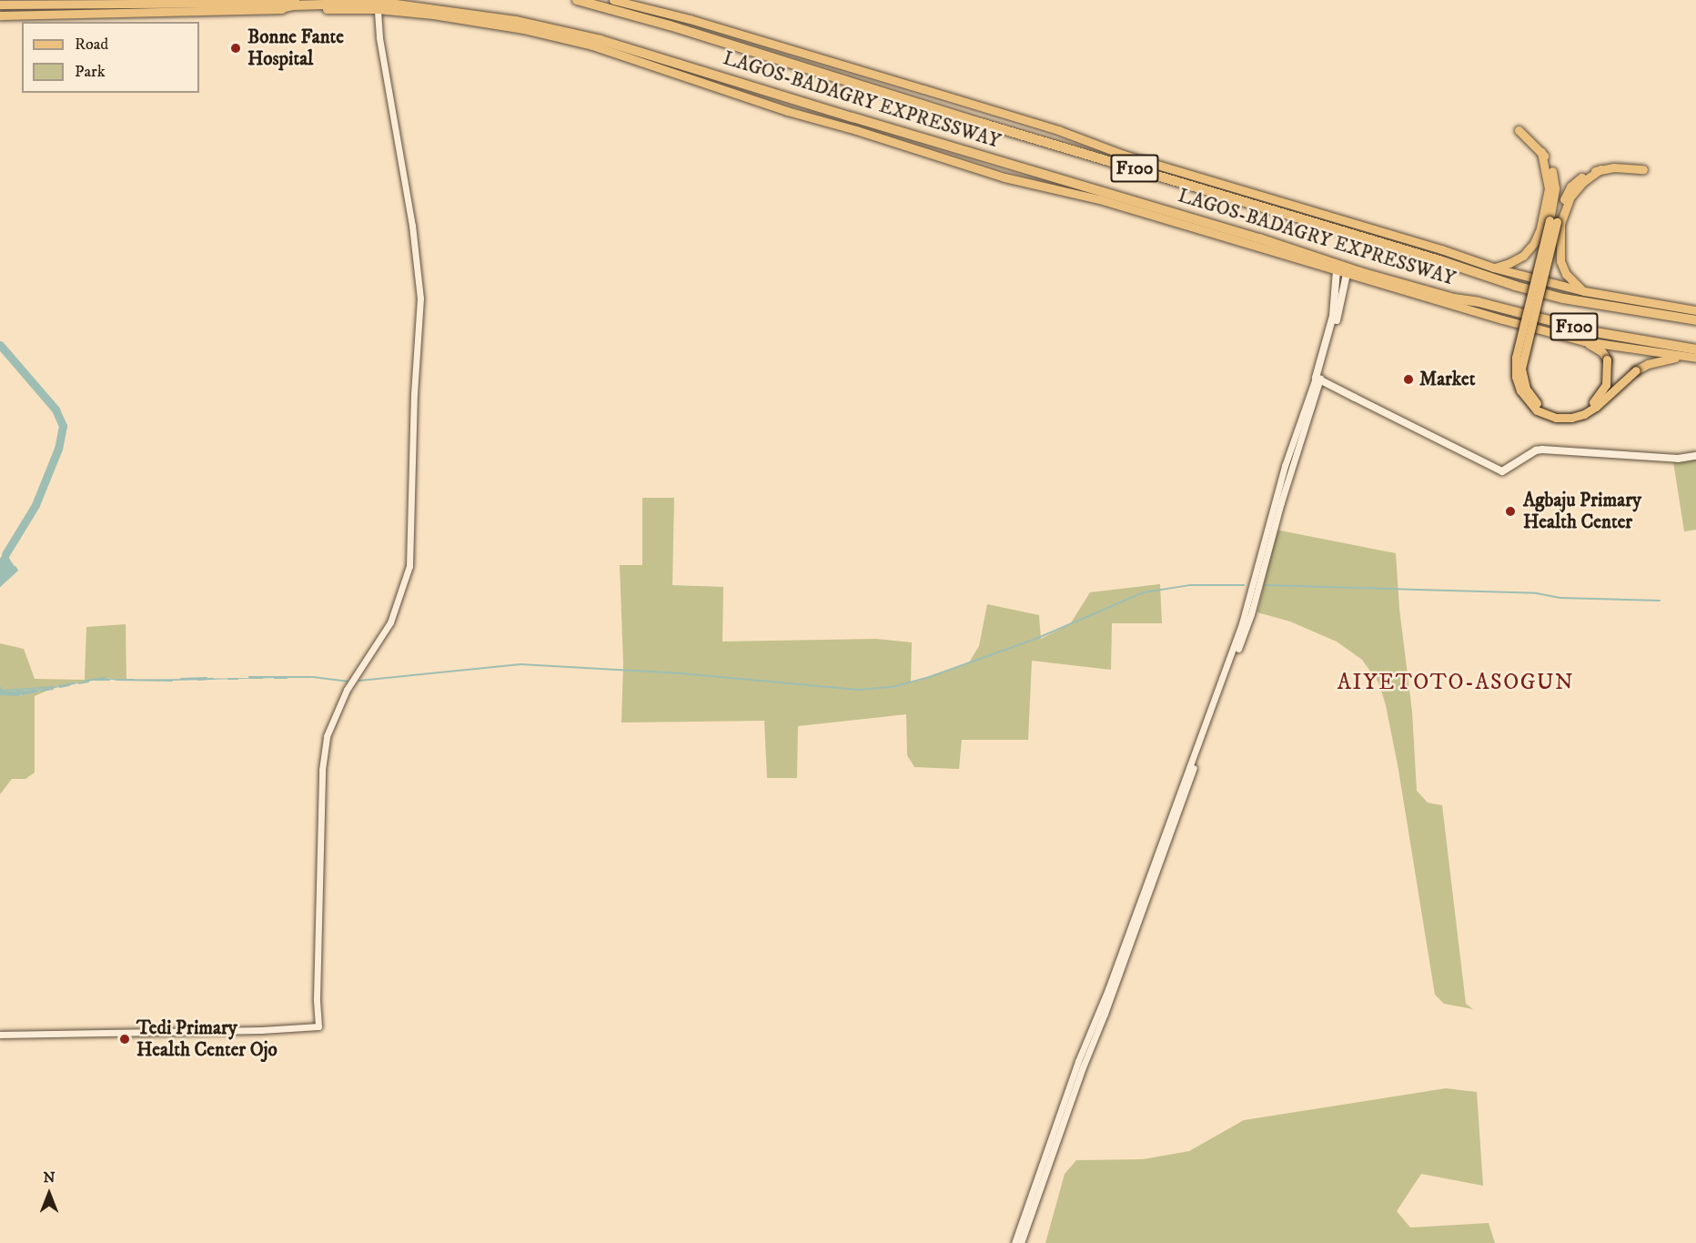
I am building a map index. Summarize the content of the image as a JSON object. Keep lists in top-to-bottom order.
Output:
{
  "streets": {
    "highway": ["LAGOS-BADAGRY EXPRESSWAY", "F100"]
  },
  "districts": ["AIYETOTO-ASOGUN"],
  "places": [
    "Bonne Fante Hospital",
    "Market",
    "Agbaju Primary Health Center",
    "Tedi Primary Health Center Ojo"
  ],
  "legend": ["Road", "Park"],
  "north": "top"
}
